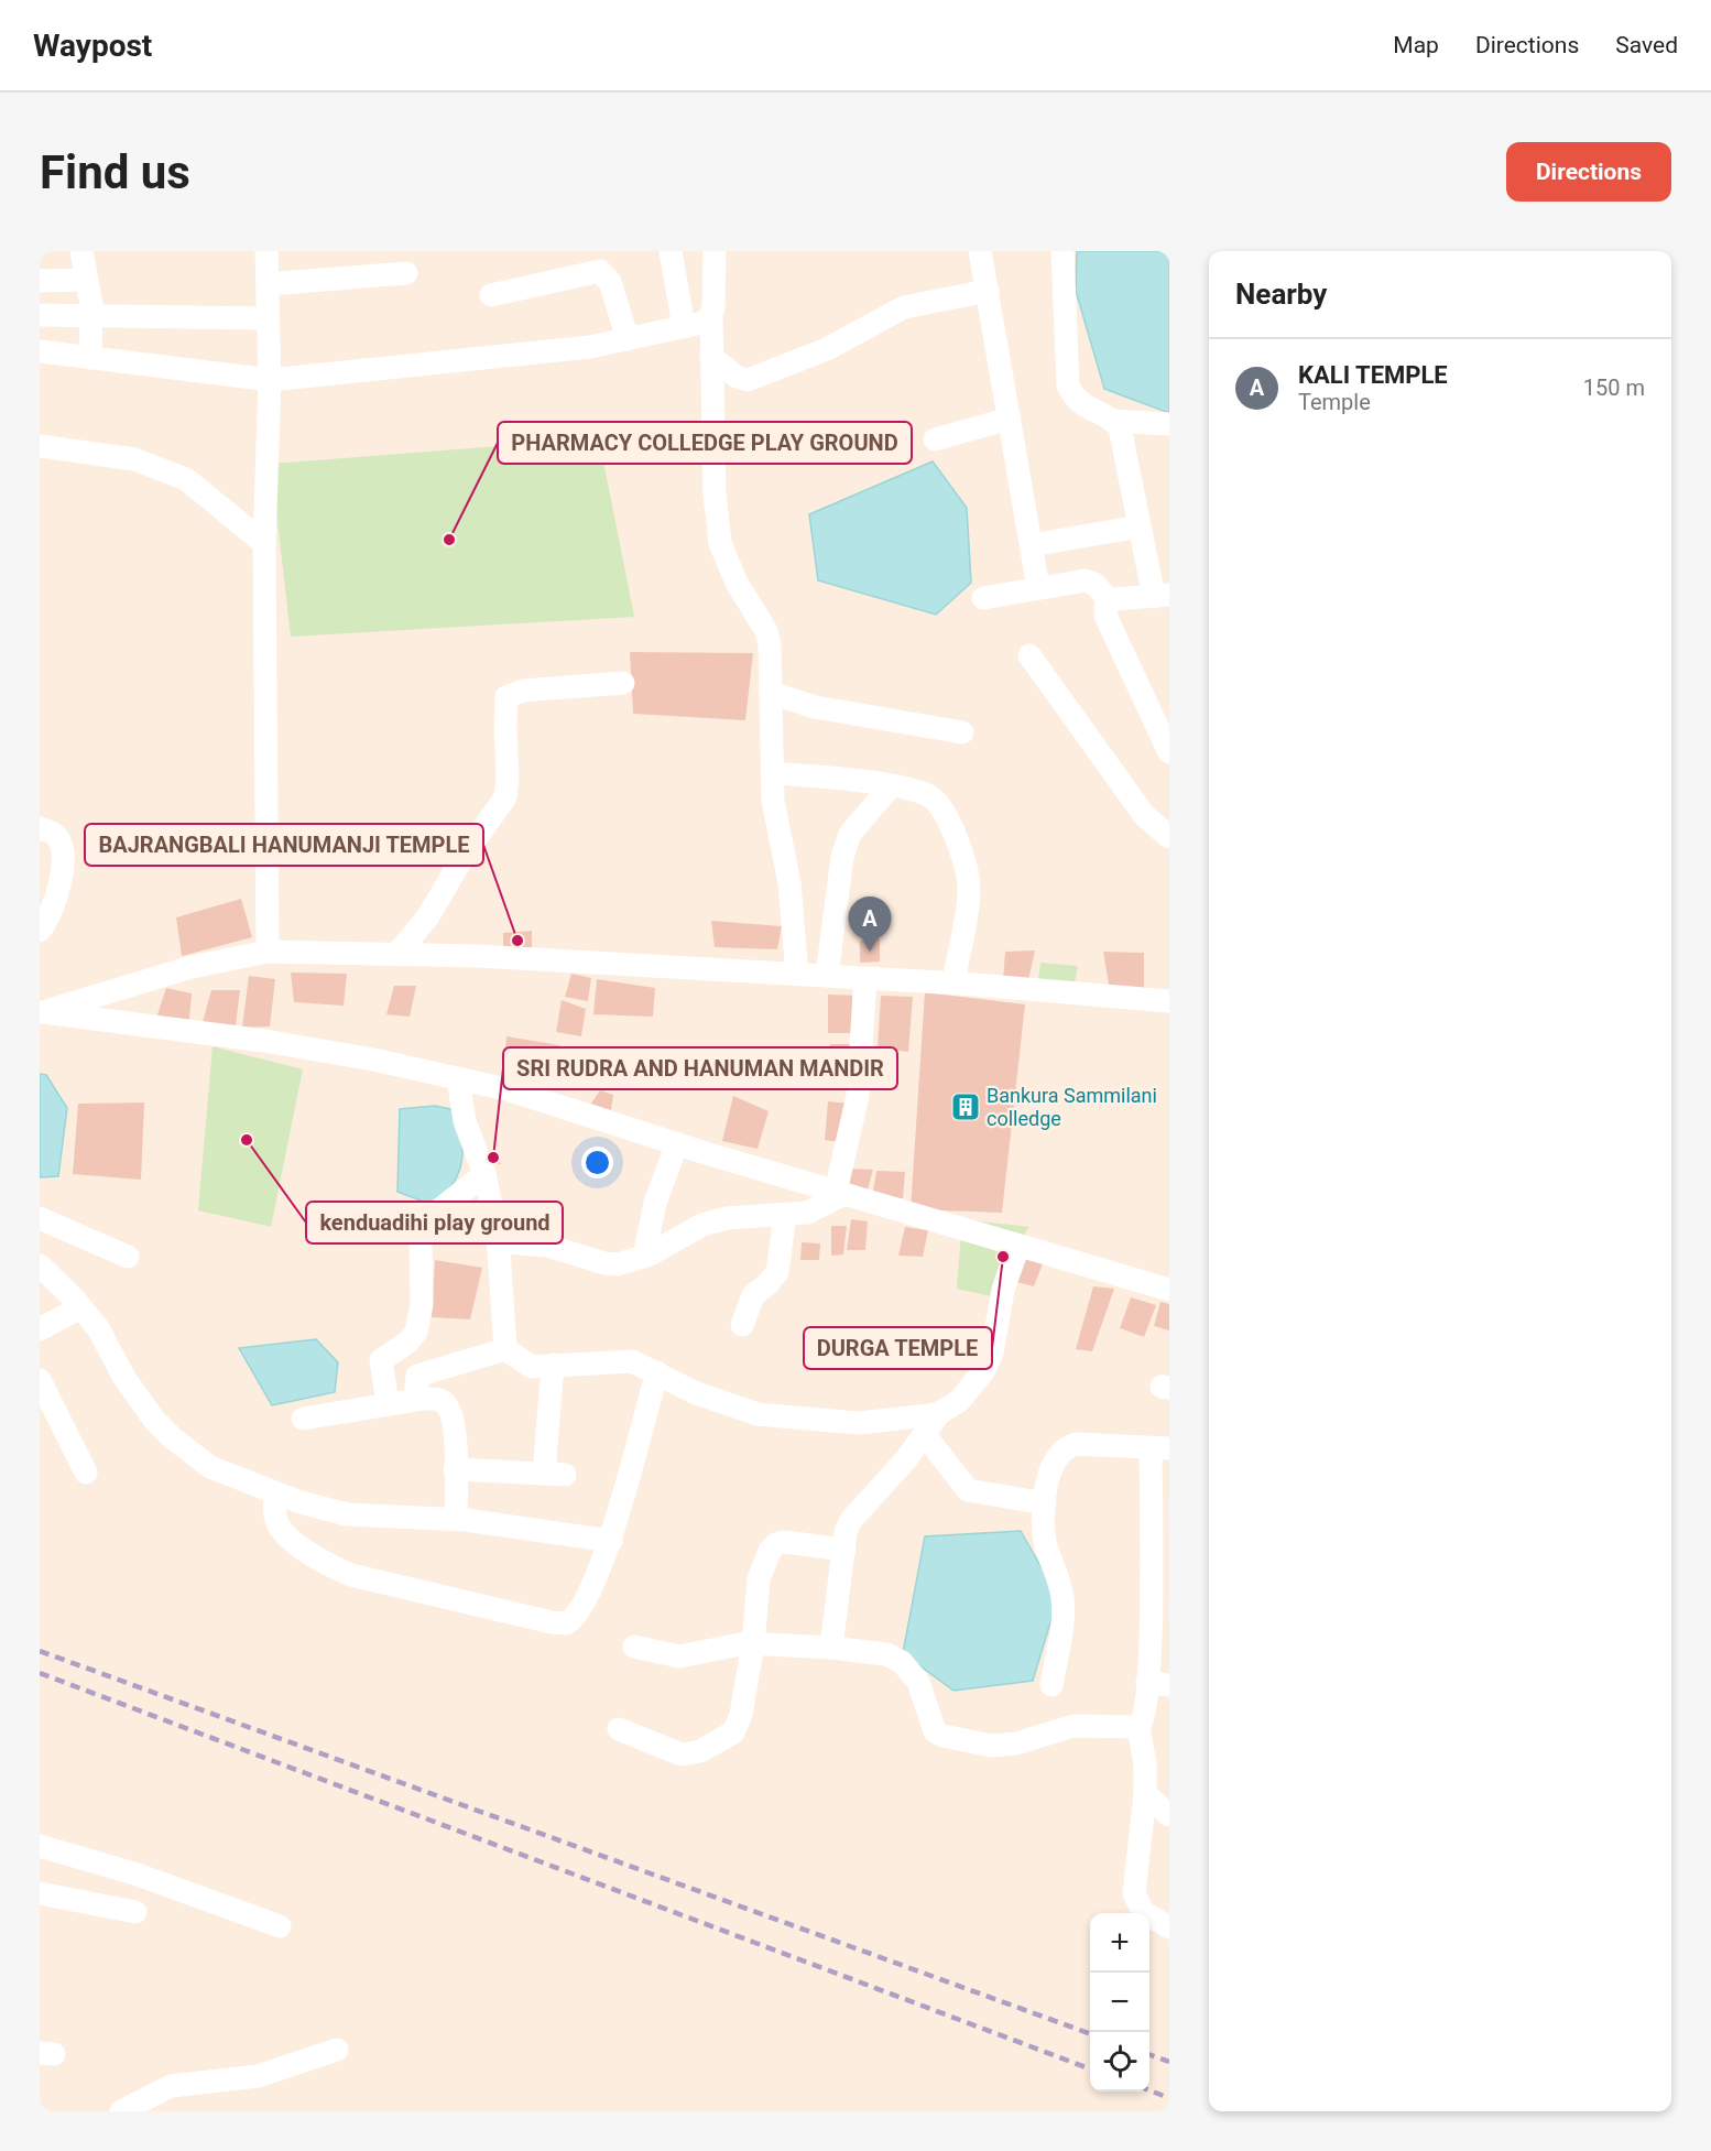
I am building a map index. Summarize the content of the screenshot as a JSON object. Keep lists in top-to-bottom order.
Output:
{
  "places": {
    "other": [
      "PHARMACY COLLEDGE PLAY GROUND",
      "BAJRANGBALI HANUMANJI TEMPLE",
      "kenduadihi play ground",
      "SRI RUDRA AND HANUMAN MANDIR",
      "DURGA TEMPLE"
    ],
    "building": ["Bankura Sammilani colledge"]
  },
  "page": {
    "header": "Waypost",
    "nav": ["Map", "Directions", "Saved"],
    "buttons": "Directions",
    "title": "Find us",
    "heading": "Nearby",
    "list": [
      {
        "mark": "A",
        "name": "KALI TEMPLE",
        "note": "Temple",
        "value": "150 m"
      }
    ],
    "pins": "A",
    "map_buttons": ["+", "−"]
  }
}
